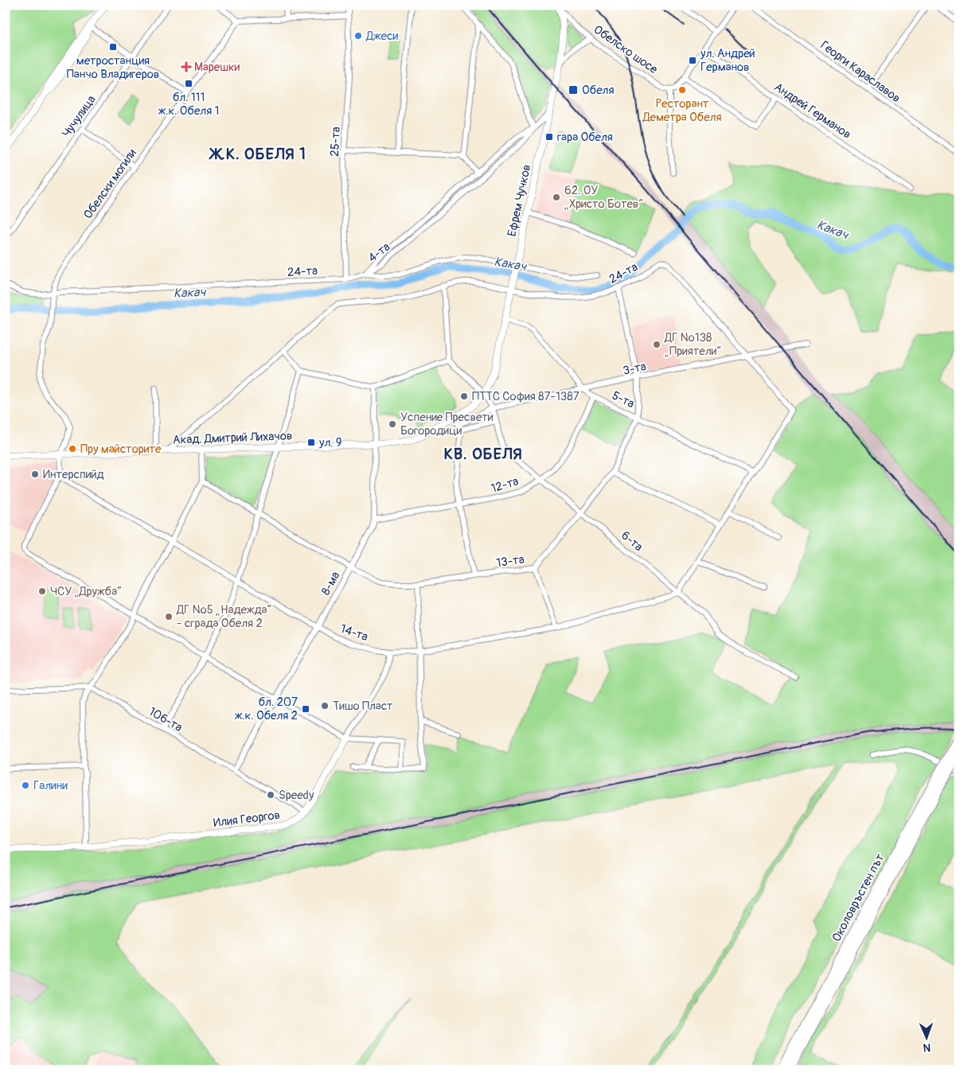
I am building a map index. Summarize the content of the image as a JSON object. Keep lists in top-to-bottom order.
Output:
{
  "streets": {
    "highway": ["Околовръстен път"],
    "street": [
      "Обелско шосе",
      "Георги Караславов",
      "Андрей Германов",
      "Чучулица",
      "25-та",
      "Обелски могили",
      "Ефрем Чучков",
      "4-та",
      "24-та",
      "3-та",
      "5-та",
      "Акад. Дмитрий Лихачов",
      "12-та",
      "6-та",
      "13-та",
      "8-ма",
      "14-та",
      "106-та",
      "Илия Георгов"
    ]
  },
  "crossings": [
    ["Обелско шосе", "Ефрем Чучков"],
    ["25-та", "24-та"],
    ["Обелски могили", "24-та"],
    ["Обелски могили", "Акад. Дмитрий Лихачов"],
    ["Ефрем Чучков", "4-та"],
    ["Ефрем Чучков", "24-та"],
    ["Ефрем Чучков", "5-та"],
    ["Ефрем Чучков", "Акад. Дмитрий Лихачов"],
    ["Ефрем Чучков", "6-та"],
    ["4-та", "24-та"],
    ["24-та", "3-та"],
    ["24-та", "13-та"],
    ["3-та", "5-та"],
    ["3-та", "6-та"],
    ["3-та", "13-та"],
    ["5-та", "12-та"],
    ["5-та", "13-та"],
    ["Акад. Дмитрий Лихачов", "6-та"],
    ["Акад. Дмитрий Лихачов", "8-ма"],
    ["12-та", "6-та"],
    ["12-та", "8-ма"],
    ["6-та", "13-та"],
    ["6-та", "14-та"],
    ["13-та", "8-ма"],
    ["8-ма", "14-та"],
    ["8-ма", "106-та"],
    ["14-та", "Илия Георгов"],
    ["106-та", "Илия Георгов"]
  ],
  "districts": ["Ж.К. ОБЕЛЯ 1", "КВ. ОБЕЛЯ"],
  "water": ["Какач"],
  "places": {
    "other": [
      "Джеси",
      "Ресторант Деметра Обеля",
      "62. ОУ „Христо Ботев“",
      "ДГ №138 „Приятели“",
      "ПТТС София 87-1387",
      "Успение Пресвети Богородици",
      "Пру майсторите",
      "Интерспийд",
      "ЧСУ „Дружба“",
      "ДГ №5 „Надежда“ - сграда Обеля 2",
      "Тишо Пласт",
      "Галини",
      "Speedy"
    ],
    "transit": [
      "метростанция Панчо Владигеров",
      "ул. Андрей Германов",
      "бл. 111 ж.к. Обеля 1",
      "Обеля",
      "гара Обеля",
      "ул. 9",
      "бл. 207 ж.к. Обеля 2"
    ],
    "health": ["Марешки"]
  },
  "north": "bottom"
}
